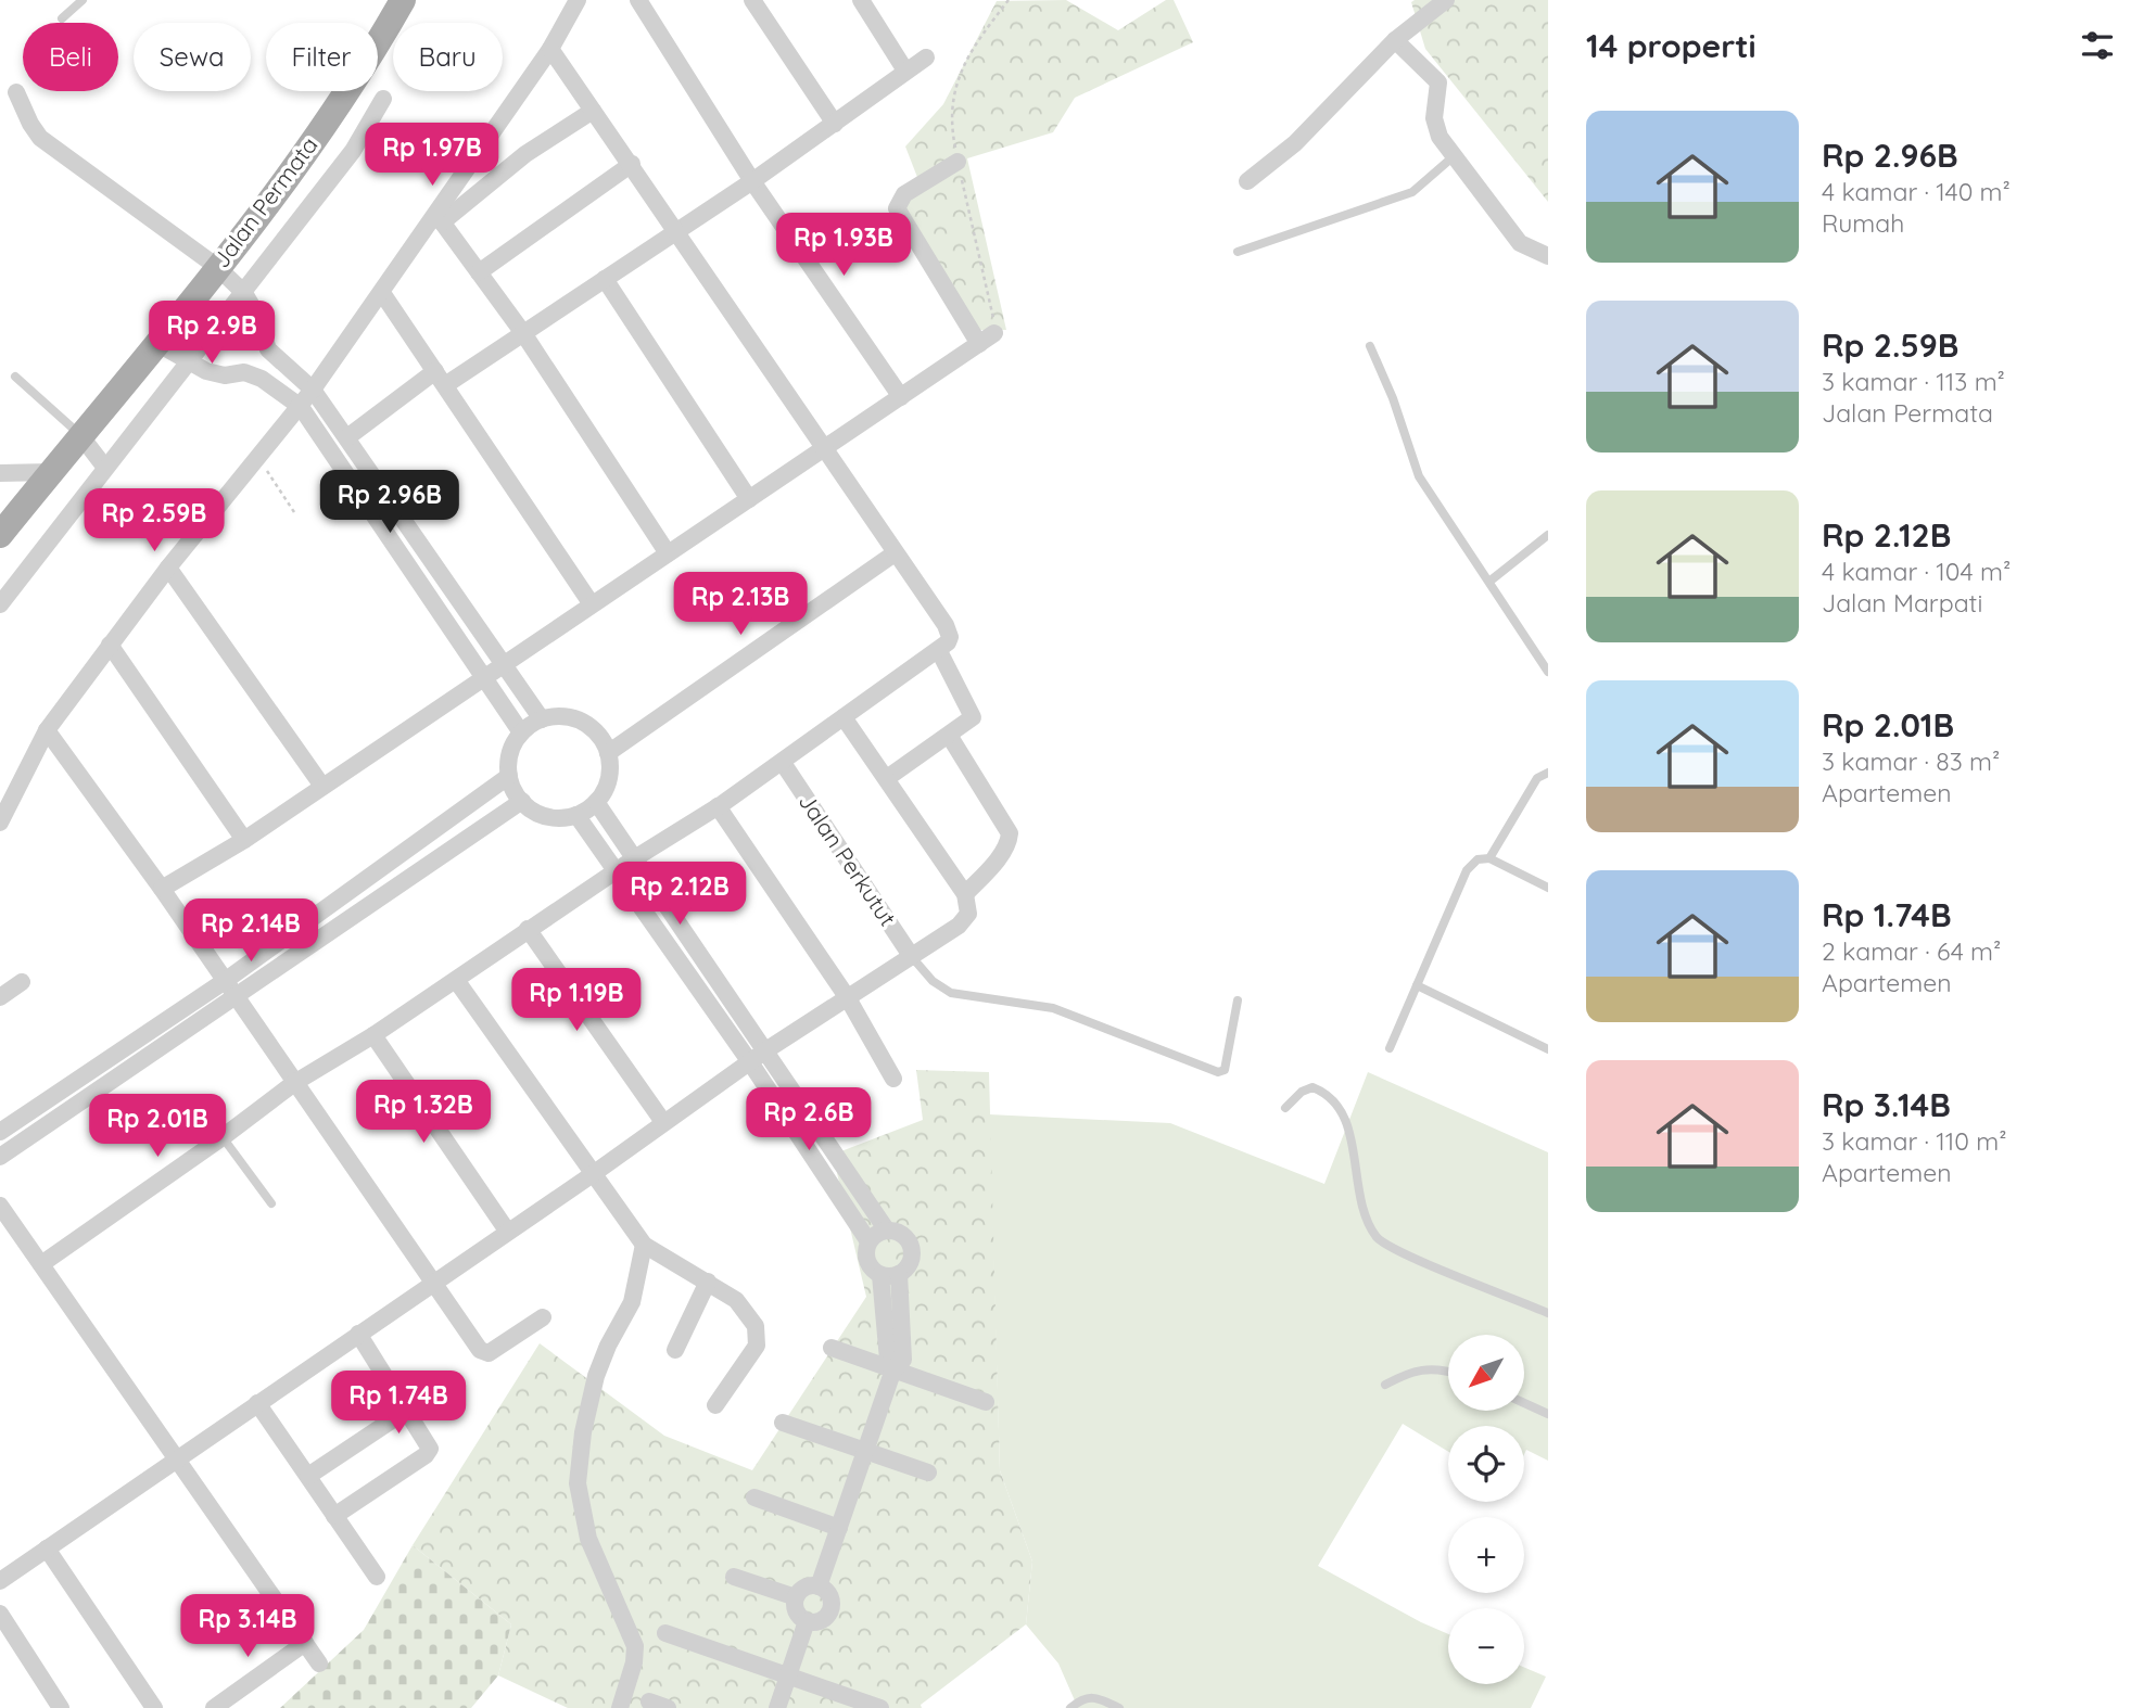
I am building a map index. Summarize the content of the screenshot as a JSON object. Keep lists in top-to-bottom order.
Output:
{
  "streets": {
    "main road": ["Jalan Permata"],
    "street": ["Jalan Perkutut"]
  },
  "north": "bottom left",
  "page": {
    "heading": "14 properti",
    "chip": [
      "Beli",
      "Sewa",
      "Filter",
      "Baru"
    ],
    "list": [
      {
        "name": "Rp 2.96B",
        "note": "4 kamar · 140 m² · Rumah"
      },
      {
        "name": "Rp 2.59B",
        "note": "3 kamar · 113 m² · Jalan Permata"
      },
      {
        "name": "Rp 2.12B",
        "note": "4 kamar · 104 m² · Jalan Marpati"
      },
      {
        "name": "Rp 2.01B",
        "note": "3 kamar · 83 m² · Apartemen"
      },
      {
        "name": "Rp 1.74B",
        "note": "2 kamar · 64 m² · Apartemen"
      },
      {
        "name": "Rp 3.14B",
        "note": "3 kamar · 110 m² · Apartemen"
      }
    ],
    "price": [
      "Rp 1.97B",
      "Rp 1.93B",
      "Rp 2.9B",
      "Rp 2.96B",
      "Rp 2.59B",
      "Rp 2.13B",
      "Rp 2.12B",
      "Rp 2.14B",
      "Rp 1.19B",
      "Rp 1.32B",
      "Rp 2.6B",
      "Rp 2.01B",
      "Rp 1.74B",
      "Rp 3.14B"
    ],
    "map_buttons": ["+", "−"]
  }
}
